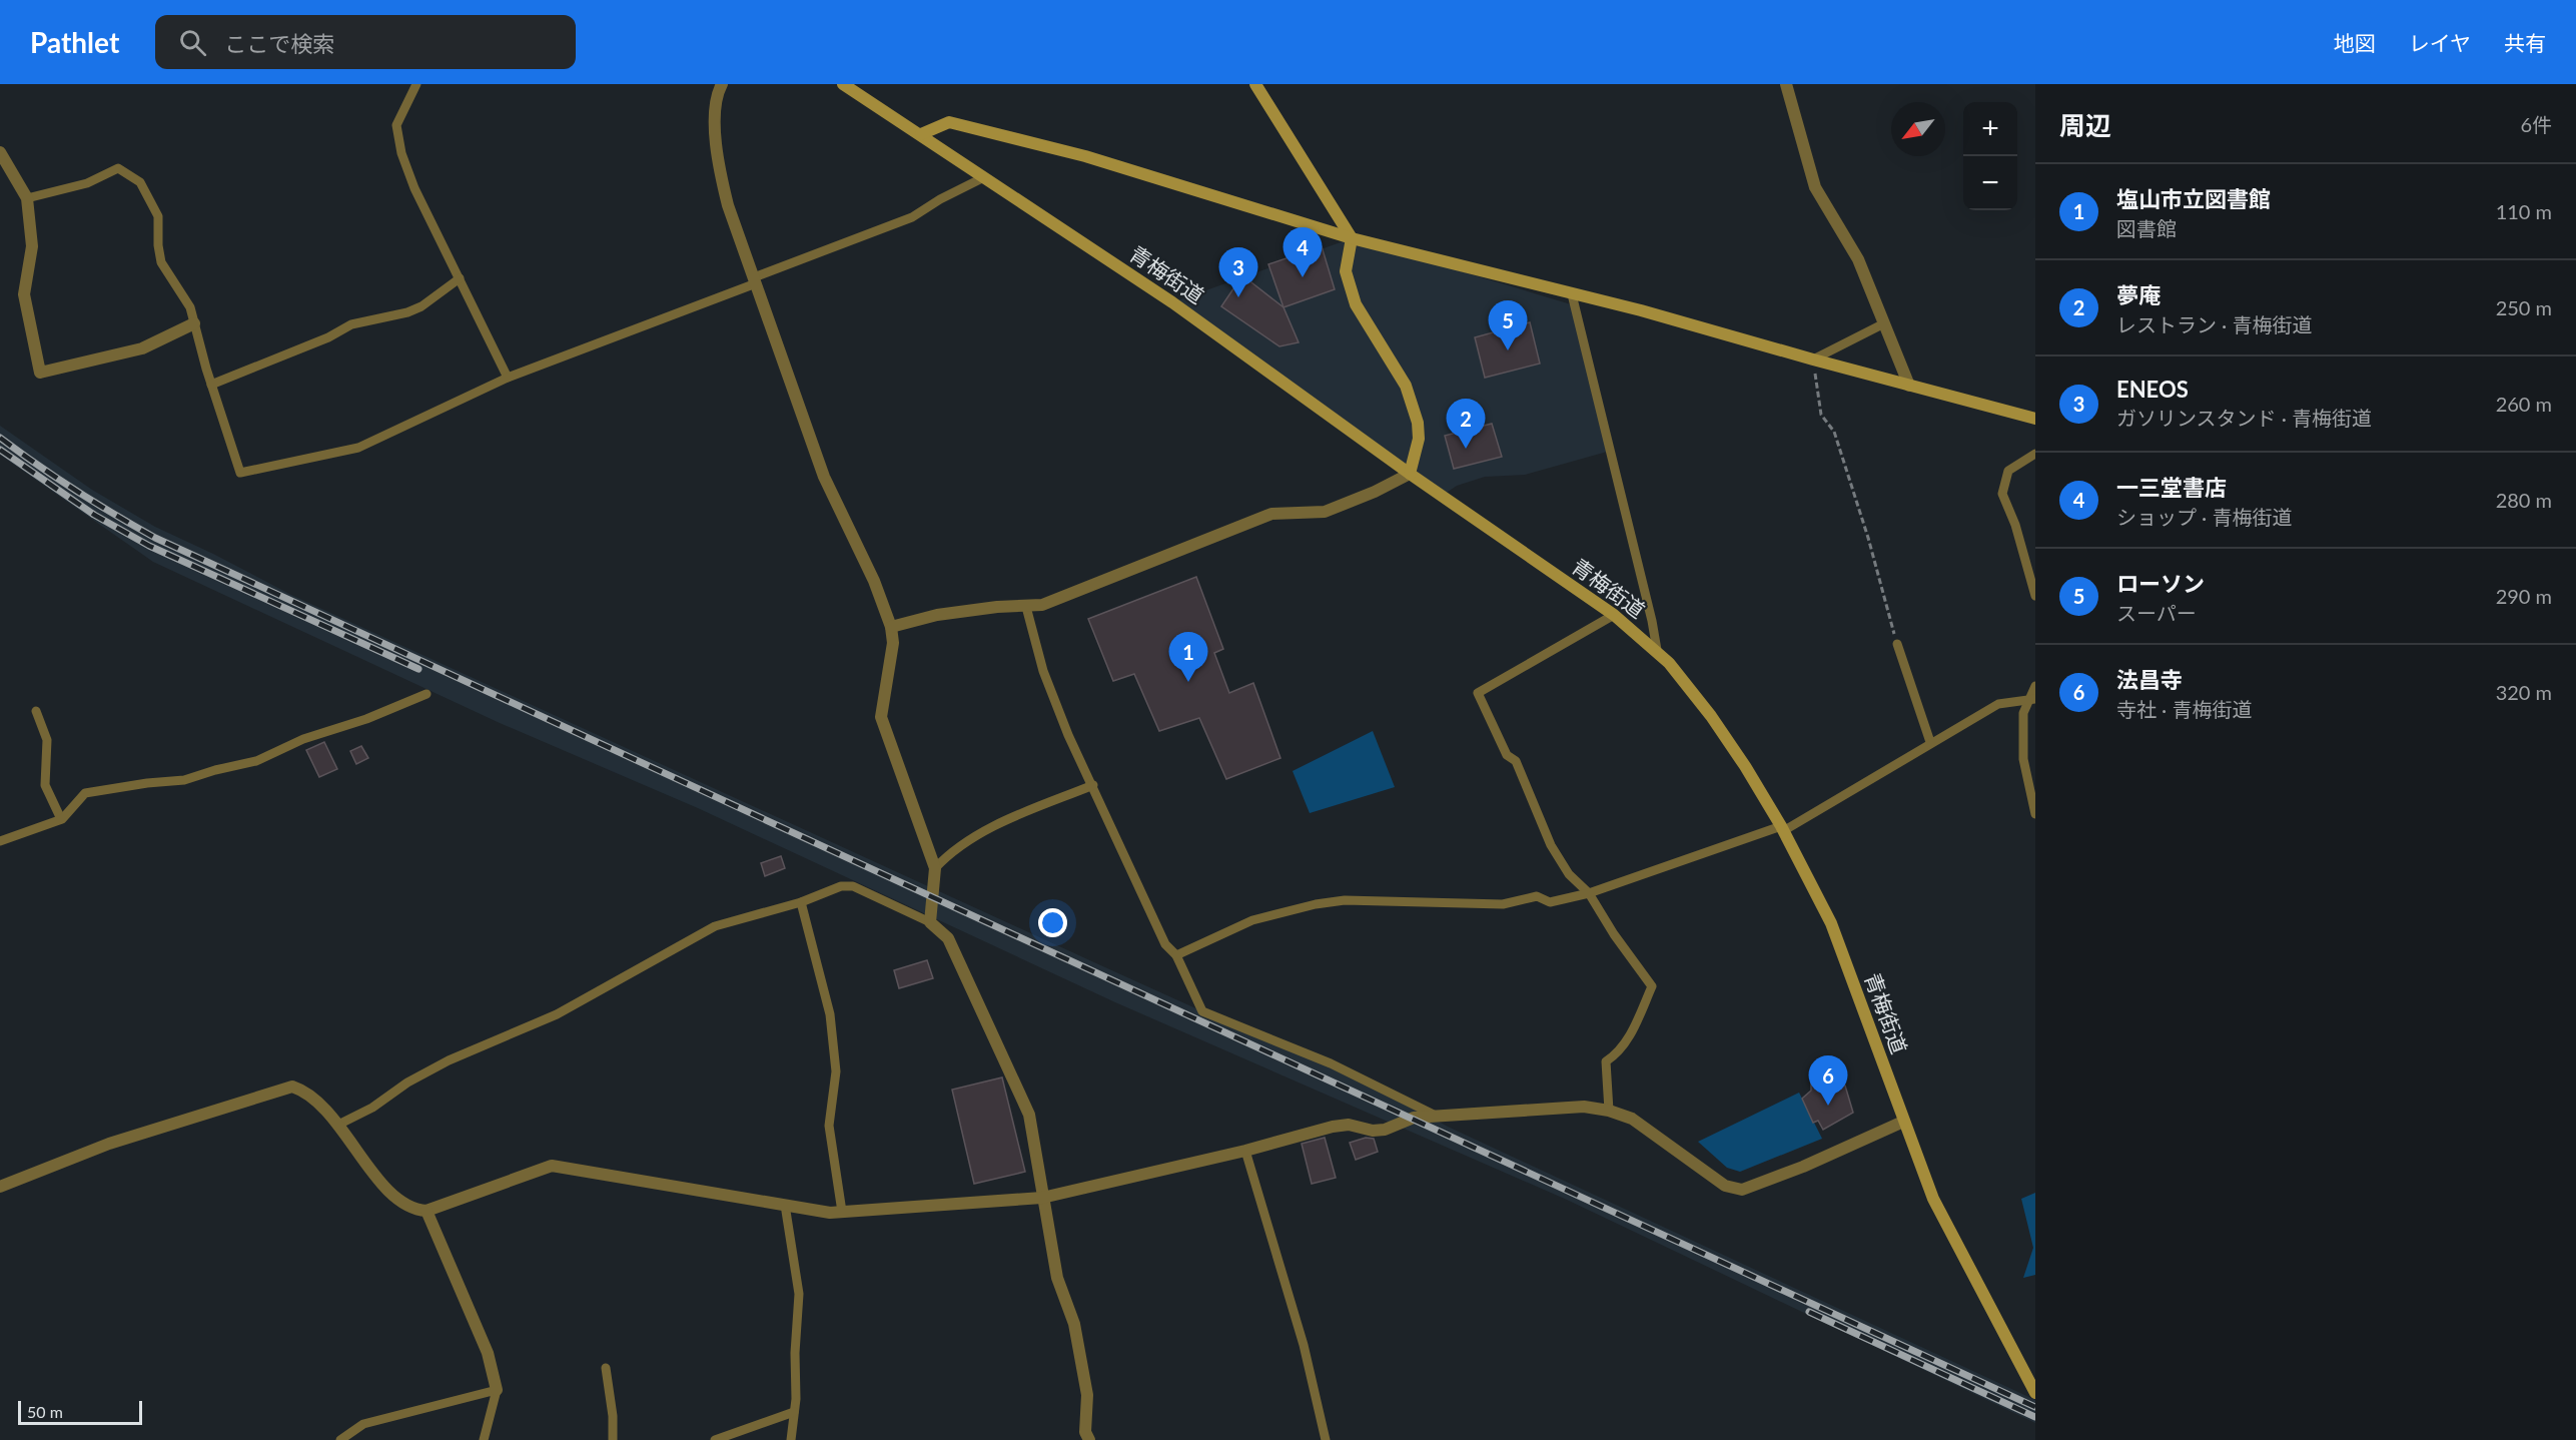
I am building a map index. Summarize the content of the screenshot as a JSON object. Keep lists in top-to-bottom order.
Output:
{
  "streets": {
    "main road": ["青梅街道"]
  },
  "scale_bar": "50 m",
  "north": "bottom left",
  "page": {
    "header": "Pathlet",
    "search": "ここで検索",
    "nav": ["地図", "レイヤ", "共有"],
    "heading": ["周辺", "6件"],
    "map_buttons": ["+", "−"],
    "list": [
      {
        "mark": "1",
        "name": "塩山市立図書館",
        "note": "図書館",
        "value": "110 m"
      },
      {
        "mark": "2",
        "name": "夢庵",
        "note": "レストラン · 青梅街道",
        "value": "250 m"
      },
      {
        "mark": "3",
        "name": "ENEOS",
        "note": "ガソリンスタンド · 青梅街道",
        "value": "260 m"
      },
      {
        "mark": "4",
        "name": "一三堂書店",
        "note": "ショップ · 青梅街道",
        "value": "280 m"
      },
      {
        "mark": "5",
        "name": "ローソン",
        "note": "スーパー",
        "value": "290 m"
      },
      {
        "mark": "6",
        "name": "法昌寺",
        "note": "寺社 · 青梅街道",
        "value": "320 m"
      }
    ],
    "pins": [
      "4",
      "3",
      "5",
      "2",
      "1",
      "6"
    ],
    "scale": "50 m"
  }
}
